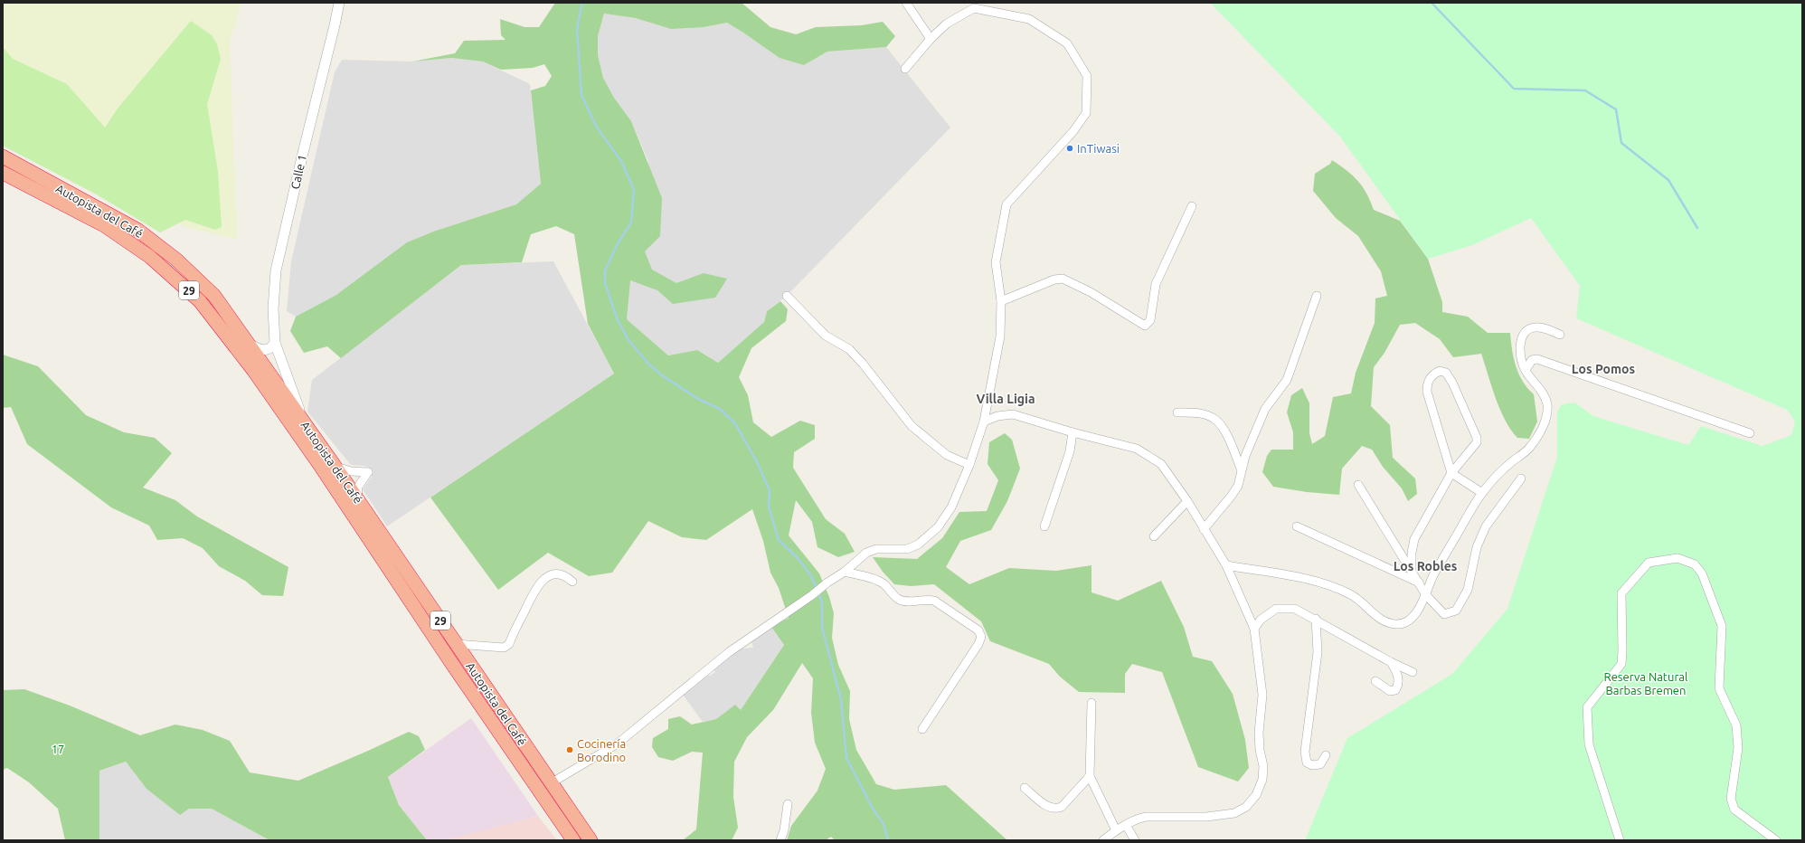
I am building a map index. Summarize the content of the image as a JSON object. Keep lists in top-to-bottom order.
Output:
{
  "streets": {
    "highway": ["Autopista del Café", "29"],
    "street": ["Calle 1"]
  },
  "crossings": [
    ["Calle 1", "Autopista del Café"]
  ],
  "districts": ["Los Pomos", "Villa Ligia", "Los Robles"],
  "parks": ["Reserva Natural Barbas Bremen", "17"],
  "places": ["InTiwasi", "Cocinería Borodino"]
}
